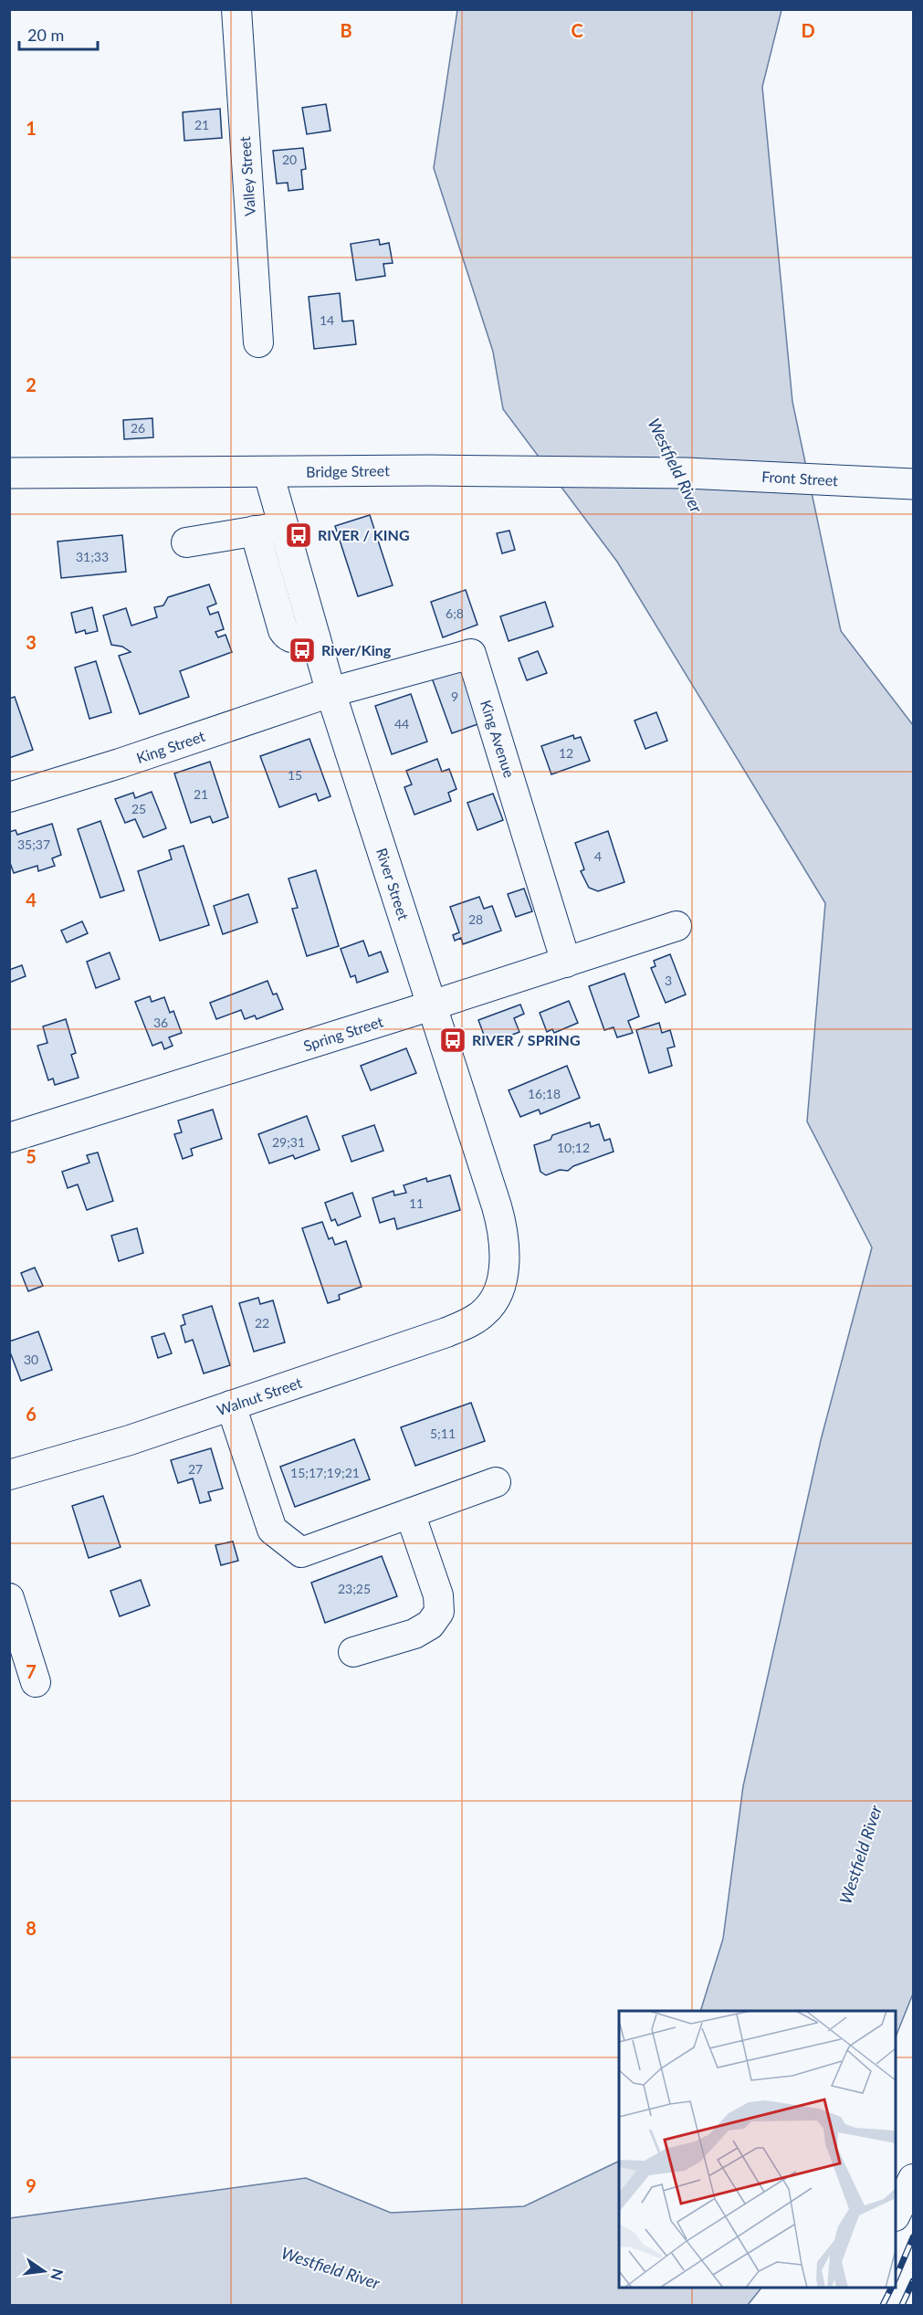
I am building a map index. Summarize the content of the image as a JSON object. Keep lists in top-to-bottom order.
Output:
{
  "streets": {
    "main road": ["Bridge Street", "Front Street"],
    "street": [
      "Valley Street",
      "King Avenue",
      "King Street",
      "River Street",
      "Spring Street",
      "Walnut Street"
    ]
  },
  "crossings": [
    ["Bridge Street", "Front Street"],
    ["Bridge Street", "River Street"],
    ["King Avenue", "King Street"],
    ["King Avenue", "River Street"],
    ["King Avenue", "Spring Street"],
    ["King Street", "River Street"],
    ["River Street", "Spring Street"],
    ["River Street", "Walnut Street"]
  ],
  "water": ["Westfield River"],
  "places": {
    "bus stop": ["RIVER / KING", "River/King", "RIVER / SPRING"]
  },
  "house_numbers": [
    "21",
    "20",
    "14",
    "26",
    "31;33",
    "6;8",
    "9",
    "44",
    "12",
    "15",
    "21",
    "25",
    "35;37",
    "4",
    "28",
    "3",
    "36",
    "16;18",
    "29;31",
    "10;12",
    "11",
    "22",
    "30",
    "5;11",
    "27",
    "15;17;19;21",
    "23;25"
  ],
  "scale_bar": "20 m",
  "north": "right",
  "grid": {
    "columns": ["B", "C", "D"],
    "rows": [
      "1",
      "2",
      "3",
      "4",
      "5",
      "6",
      "7",
      "8",
      "9"
    ]
  }
}
